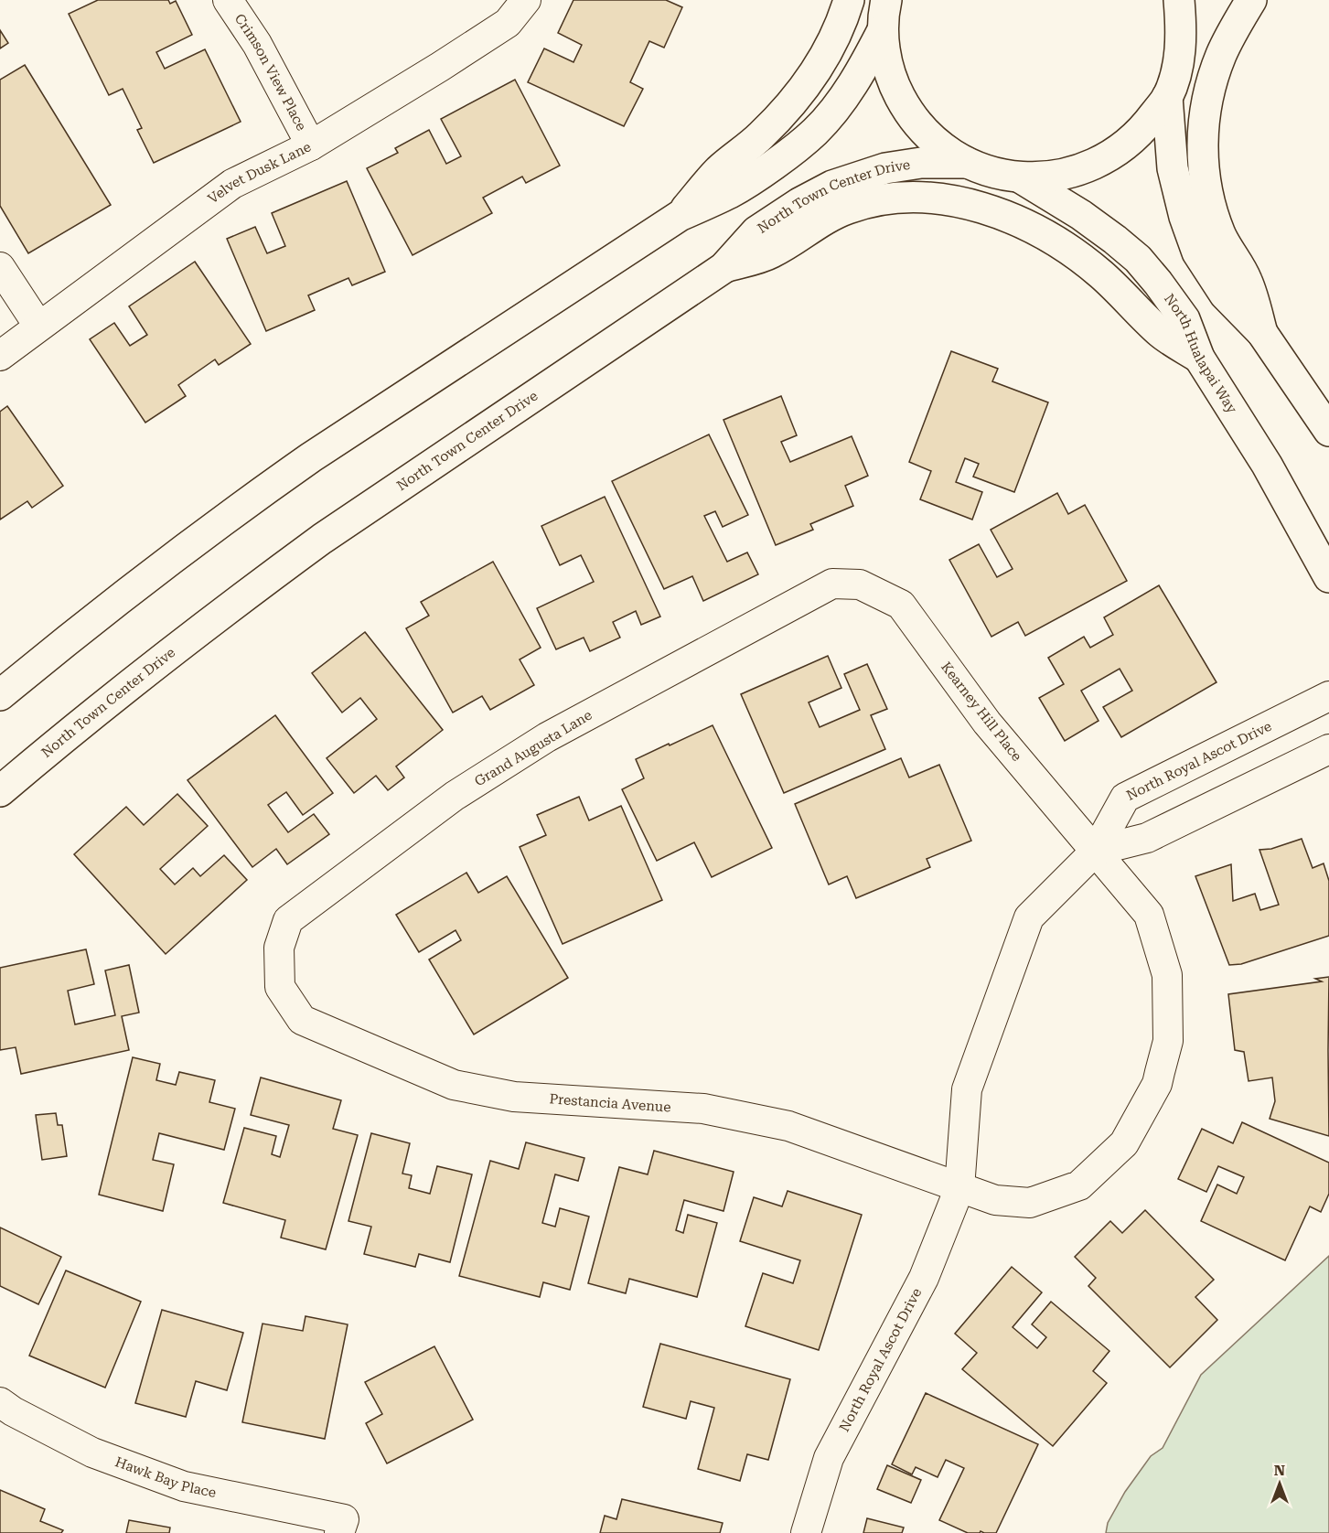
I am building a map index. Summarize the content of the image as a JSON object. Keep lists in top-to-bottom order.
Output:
{
  "streets": {
    "main road": ["North Town Center Drive", "North Hualapai Way"],
    "street": [
      "Crimson View Place",
      "Velvet Dusk Lane",
      "Kearney Hill Place",
      "Grand Augusta Lane",
      "North Royal Ascot Drive",
      "Prestancia Avenue",
      "Hawk Bay Place"
    ]
  },
  "crossings": [
    ["Crimson View Place", "Velvet Dusk Lane"],
    ["Kearney Hill Place", "Grand Augusta Lane"],
    ["Kearney Hill Place", "North Royal Ascot Drive"],
    ["Grand Augusta Lane", "Prestancia Avenue"],
    ["North Royal Ascot Drive", "Prestancia Avenue"]
  ],
  "north": "top"
}
